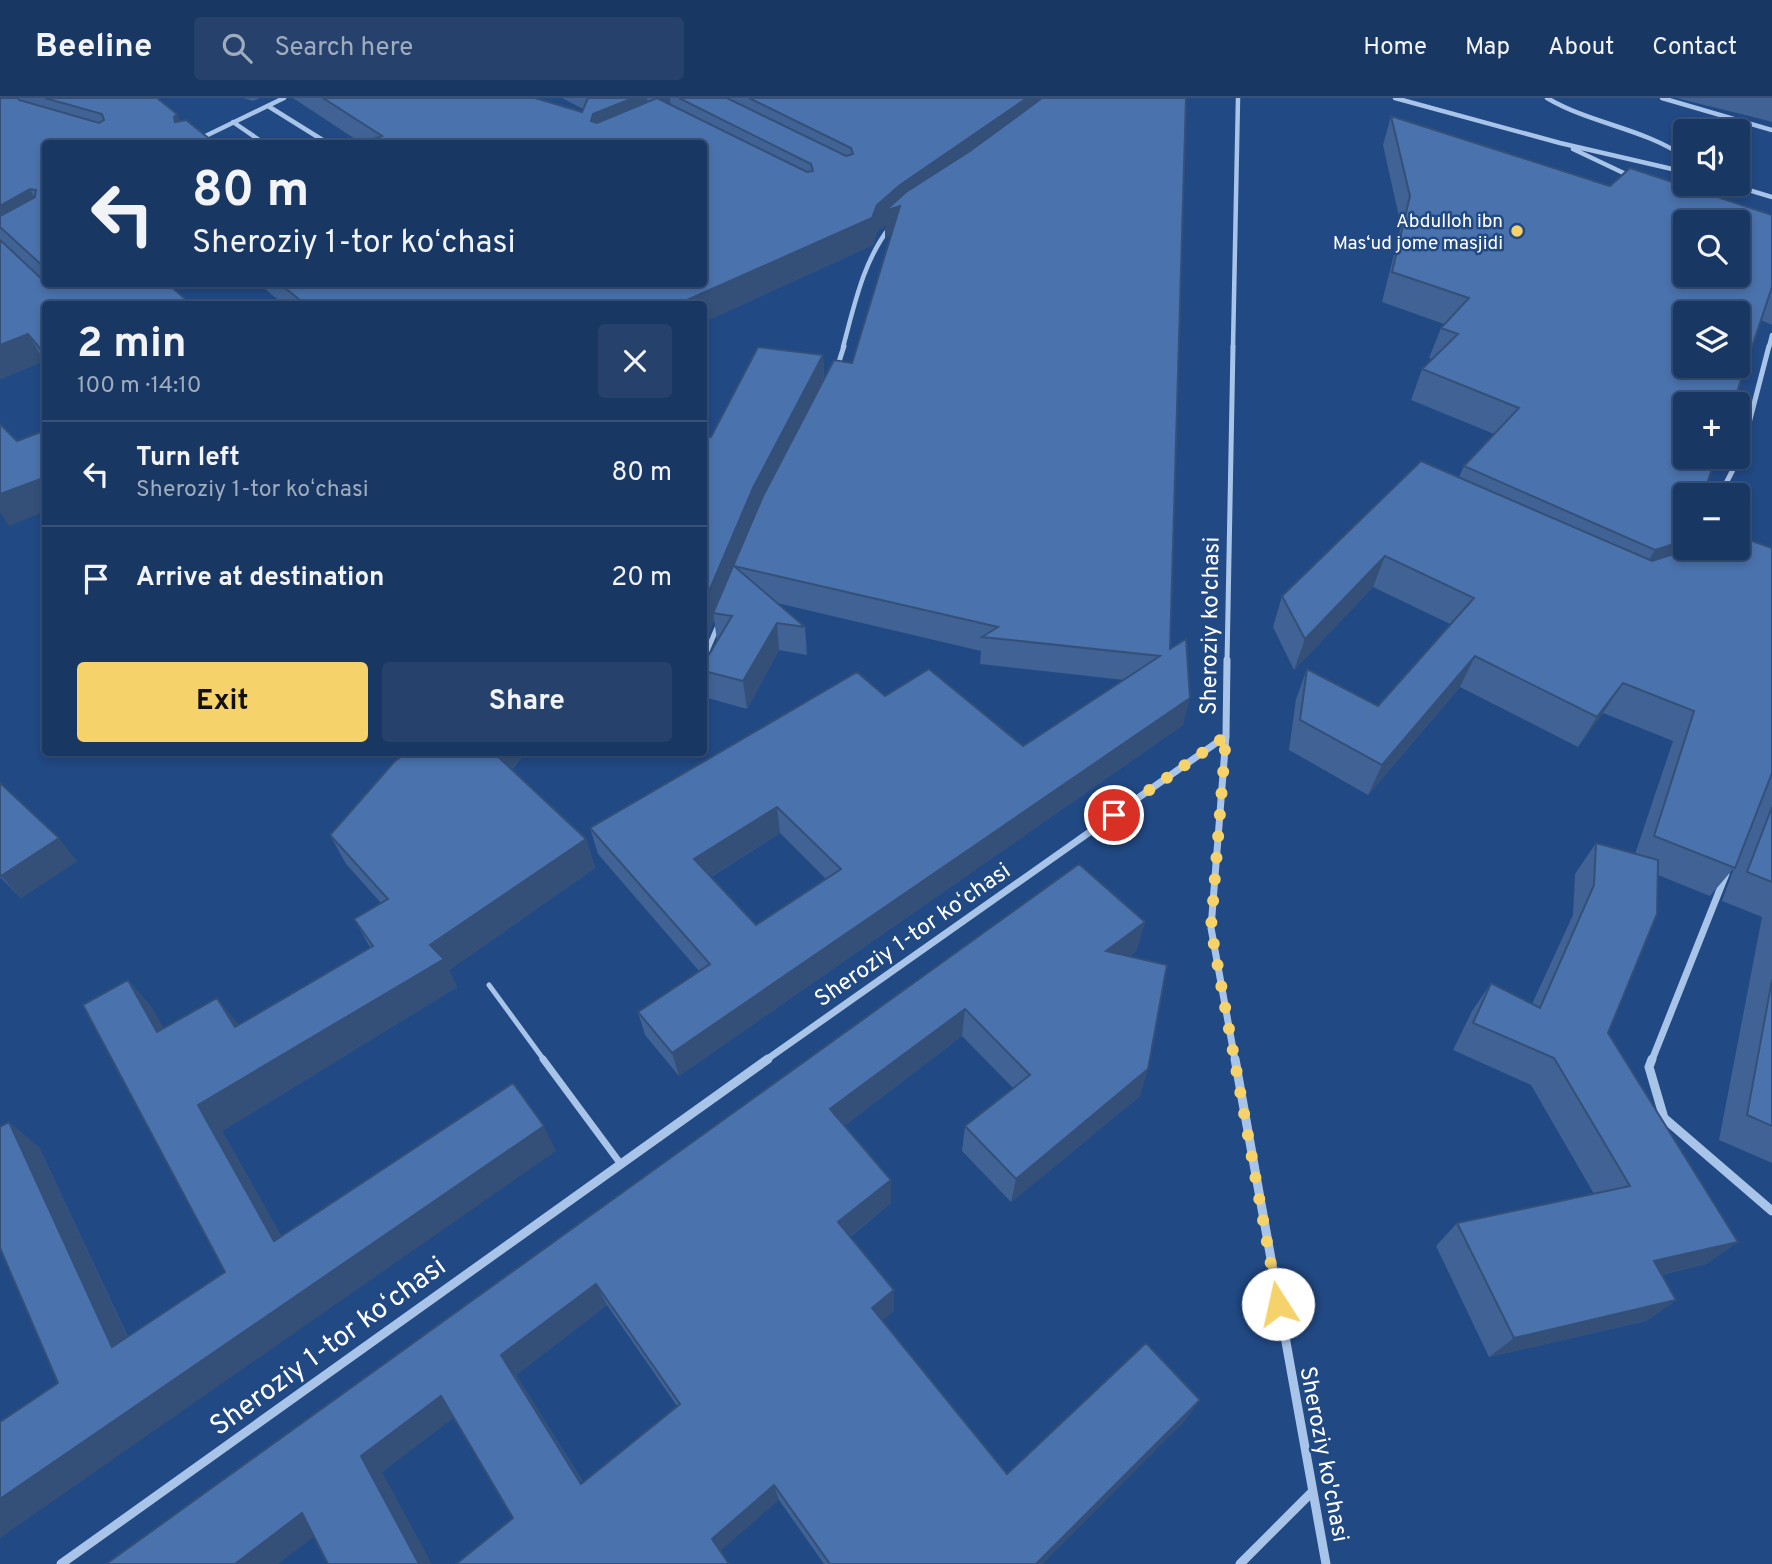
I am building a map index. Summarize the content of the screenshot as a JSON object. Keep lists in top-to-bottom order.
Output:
{
  "streets": {
    "street": ["Sheroziy ko'chasi", "Sheroziy 1-tor koʻchasi"]
  },
  "crossings": [
    ["Sheroziy ko'chasi", "Sheroziy 1-tor koʻchasi"]
  ],
  "places": ["Abdulloh ibn Mas‘ud jome masjidi"],
  "page": {
    "header": "Beeline",
    "search": "Search here",
    "nav": [
      "Home",
      "Map",
      "About",
      "Contact"
    ],
    "map_buttons": ["+", "−"],
    "turn": ["80 m", "Sheroziy 1-tor koʻchasi"],
    "heading": ["2 min", "100 m · 14:10"],
    "list": [
      {
        "name": "Turn left",
        "note": "Sheroziy 1-tor koʻchasi",
        "value": "80 m"
      },
      {
        "name": "Arrive at destination",
        "value": "20 m"
      }
    ],
    "buttons": ["Exit", "Share"]
  }
}
